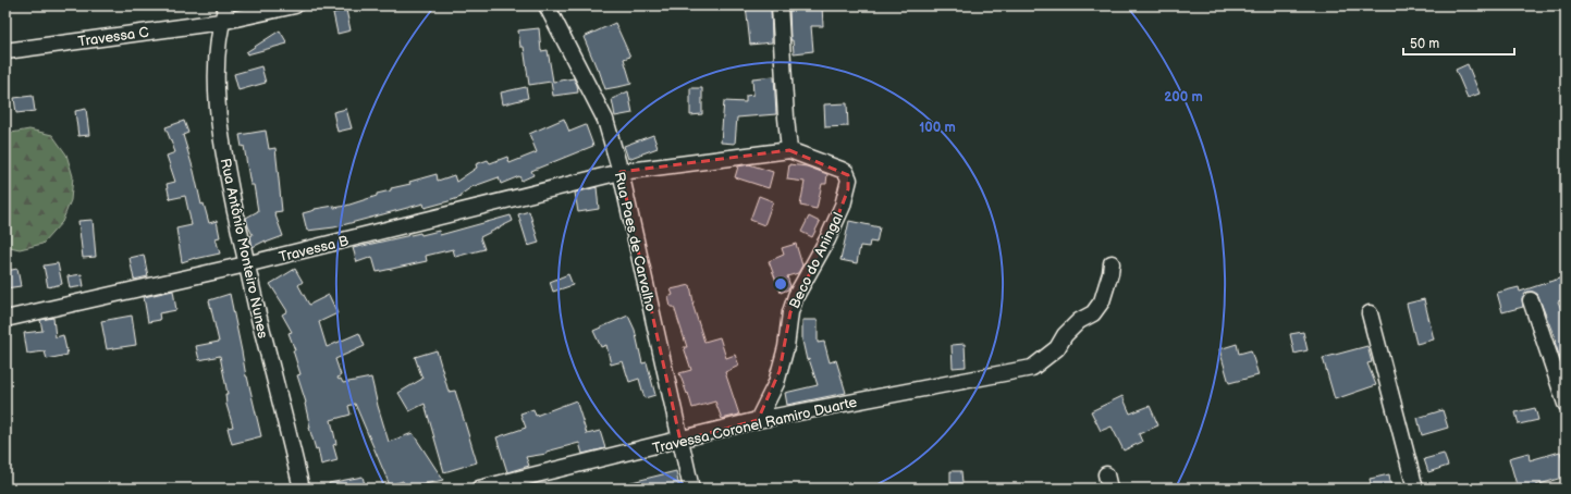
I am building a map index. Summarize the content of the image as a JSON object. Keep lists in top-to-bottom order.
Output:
{
  "streets": {
    "street": [
      "Travessa C",
      "Rua Paes de Carvalho",
      "Rua Antônio Monteiro Nunes",
      "Travessa B",
      "Beco do Aningal",
      "Travessa Coronel Ramiro Duarte"
    ]
  },
  "crossings": [
    ["Travessa C", "Rua Antônio Monteiro Nunes"],
    ["Rua Paes de Carvalho", "Travessa B"],
    ["Rua Paes de Carvalho", "Travessa Coronel Ramiro Duarte"],
    ["Rua Antônio Monteiro Nunes", "Travessa B"],
    ["Travessa B", "Beco do Aningal"],
    ["Beco do Aningal", "Travessa Coronel Ramiro Duarte"]
  ],
  "scale_bar": "50 m",
  "rings": ["200 m", "100 m"]
}
